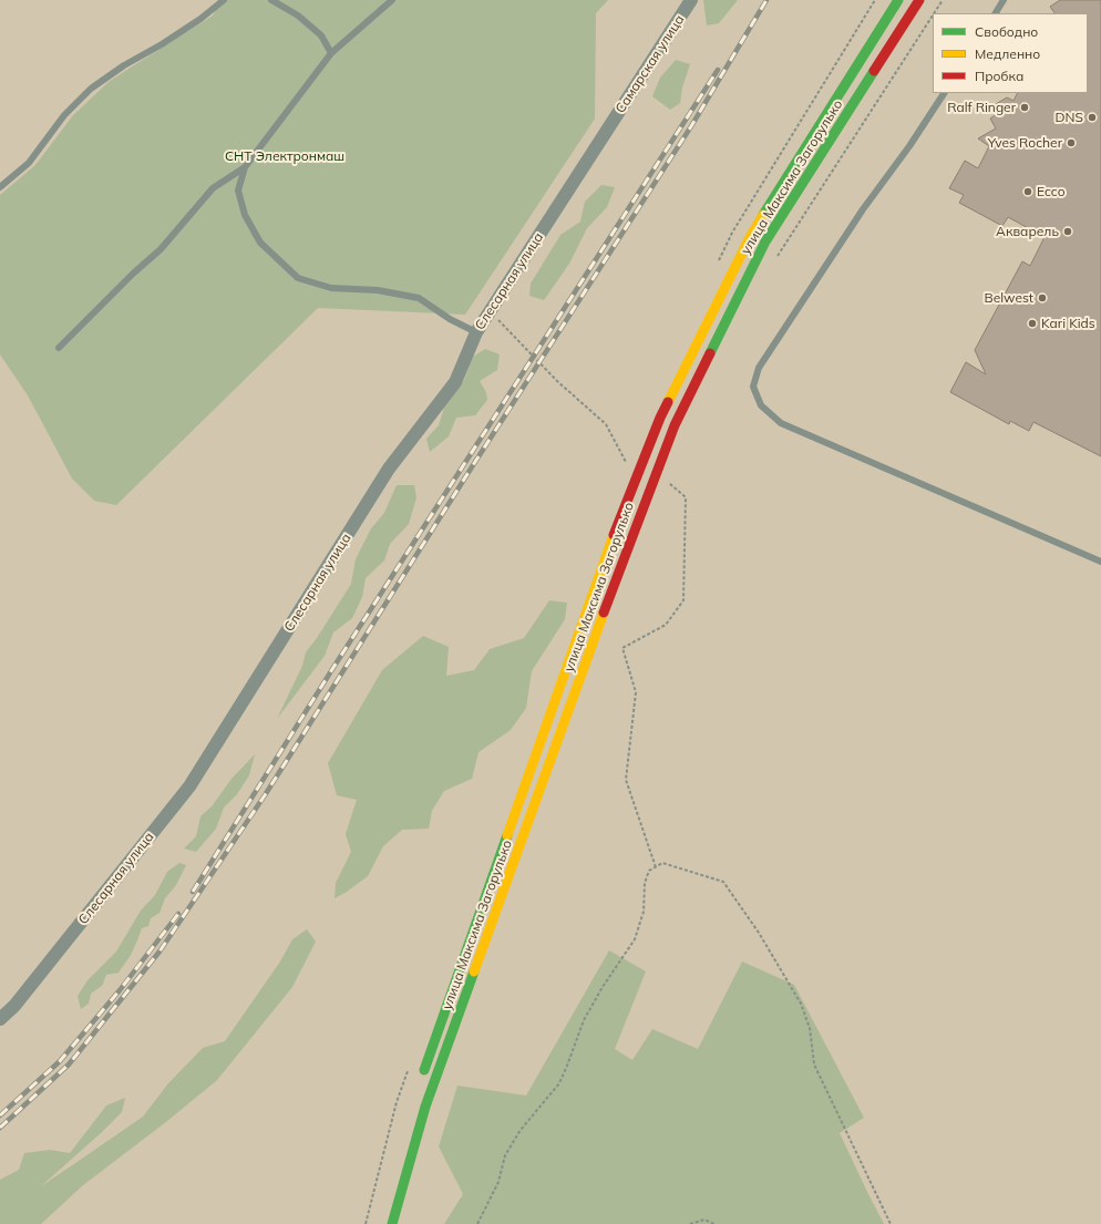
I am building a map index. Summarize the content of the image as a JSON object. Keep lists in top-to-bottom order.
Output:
{
  "streets": {
    "main road": ["улица Максима Загорулько"],
    "street": ["Самарская улица", "Слесарная улица"]
  },
  "crossings": [
    ["Самарская улица", "Слесарная улица"]
  ],
  "parks": ["СНТ Электронмаш"],
  "places": [
    "Ralf Ringer",
    "DNS",
    "Yves Rocher",
    "Ecco",
    "Акварель",
    "Belwest",
    "Kari Kids"
  ],
  "legend": ["Свободно", "Медленно", "Пробка"]
}
